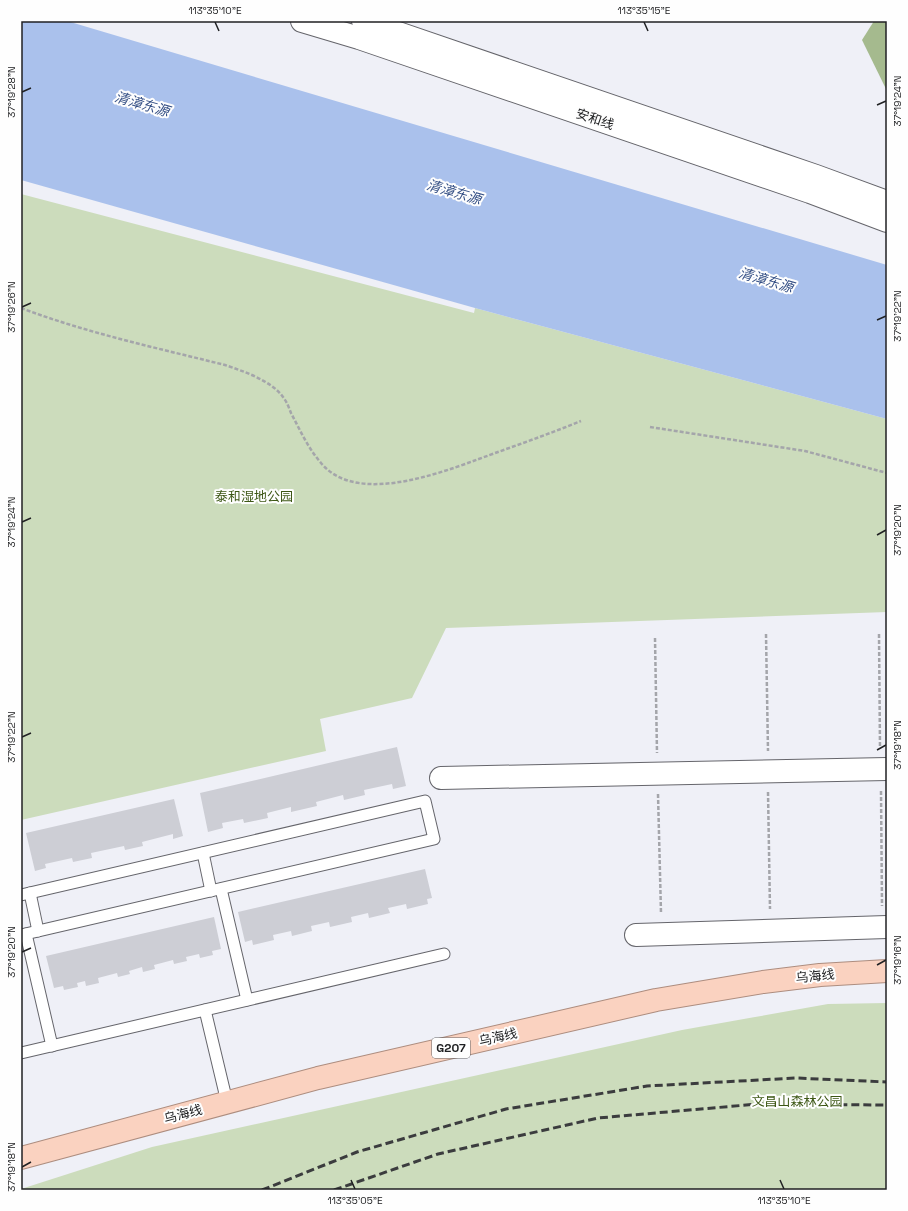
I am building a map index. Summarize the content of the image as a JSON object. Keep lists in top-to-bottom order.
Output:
{
  "streets": {
    "highway": ["乌海线", "G207"],
    "main road": ["安和线"]
  },
  "water": ["清漳东源"],
  "parks": ["泰和湿地公园", "文昌山森林公园"],
  "coordinates": [
    "113°35'10\"E",
    "113°35'15\"E",
    "37°19'28\"N",
    "37°19'24\"N",
    "37°19'26\"N",
    "37°19'22\"N",
    "37°19'20\"N",
    "37°19'18\"N",
    "37°19'16\"N",
    "113°35'05\"E"
  ]
}
